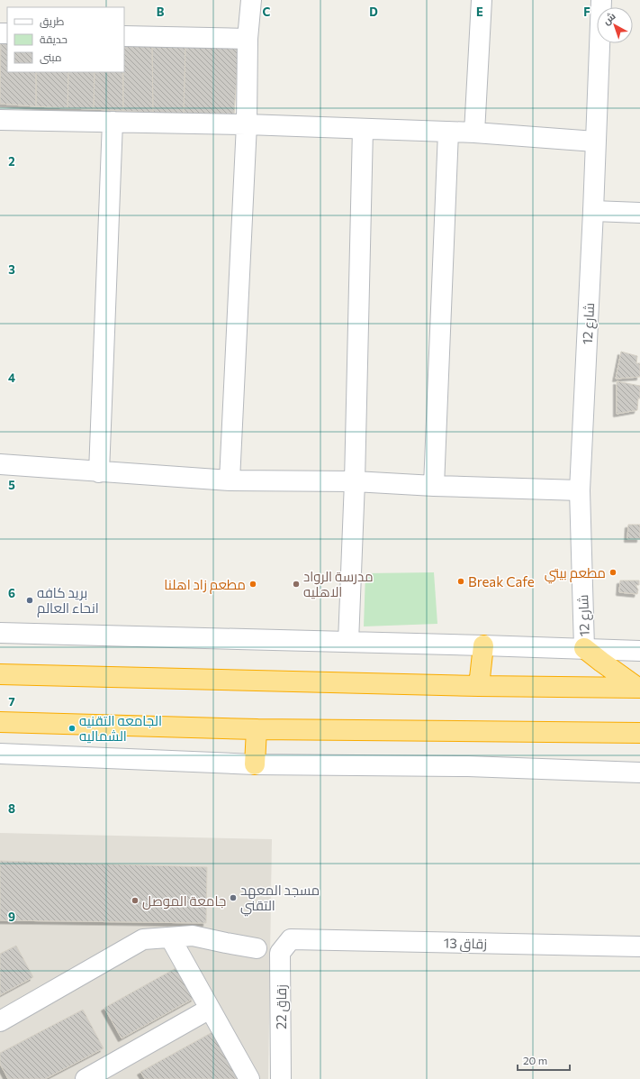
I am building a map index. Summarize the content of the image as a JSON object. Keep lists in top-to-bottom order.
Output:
{
  "streets": {
    "street": ["شارع 12", "زقاق 13", "زقاق 22"]
  },
  "crossings": [
    ["زقاق 13", "زقاق 22"]
  ],
  "places": [
    "مطعم بيتي",
    "Break Cafe",
    "مطعم زاد اهلنا",
    "مدرسة الرواد الاهليه",
    "بريد كافه انحاء العالم",
    "الجامعه التقنيه الشماليه",
    "مسجد المعهد التقني",
    "جامعة الموصل"
  ],
  "legend": ["طريق", "حديقة", "مبنى"],
  "scale_bar": "20 m",
  "north": "top left",
  "grid": {
    "columns": [
      "B",
      "C",
      "D",
      "E",
      "F"
    ],
    "rows": [
      "2",
      "3",
      "4",
      "5",
      "6",
      "7",
      "8",
      "9"
    ]
  }
}
